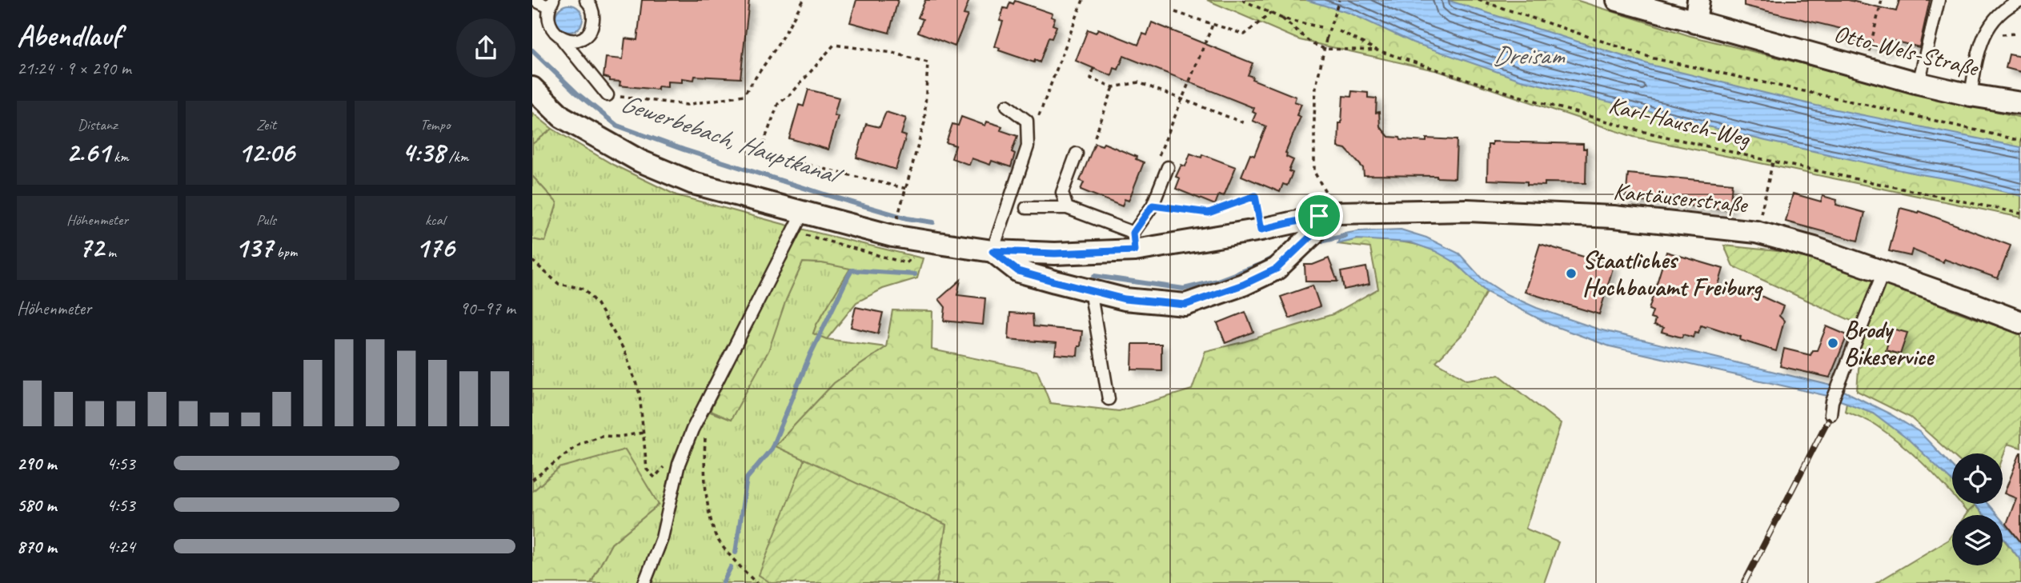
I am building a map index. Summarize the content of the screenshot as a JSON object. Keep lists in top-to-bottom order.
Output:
{
  "streets": {
    "street": ["Otto-Wels-Straße", "Kartäuserstraße"],
    "path": ["Karl-Hausch-Weg"]
  },
  "water": ["Dreisam", "Gewerbebach, Hauptkanal"],
  "places": ["Staatliches Hochbauamt Freiburg", "Brody Bikeservice"],
  "page": {
    "heading": ["Abendlauf", "21:24 · 9 × 290 m"],
    "stats": [
      ["Distanz", "2.61 km"],
      ["Zeit", "12:06"],
      ["Tempo", "4:38 /km"],
      ["Höhenmeter", "72 m"],
      ["Puls", "137 bpm"],
      ["kcal", "176"]
    ],
    "chart": ["Höhenmeter", "90–97 m"],
    "list": [
      {
        "name": "290 m",
        "note": "4:53"
      },
      {
        "name": "580 m",
        "note": "4:53"
      },
      {
        "name": "870 m",
        "note": "4:24"
      }
    ]
  }
}
